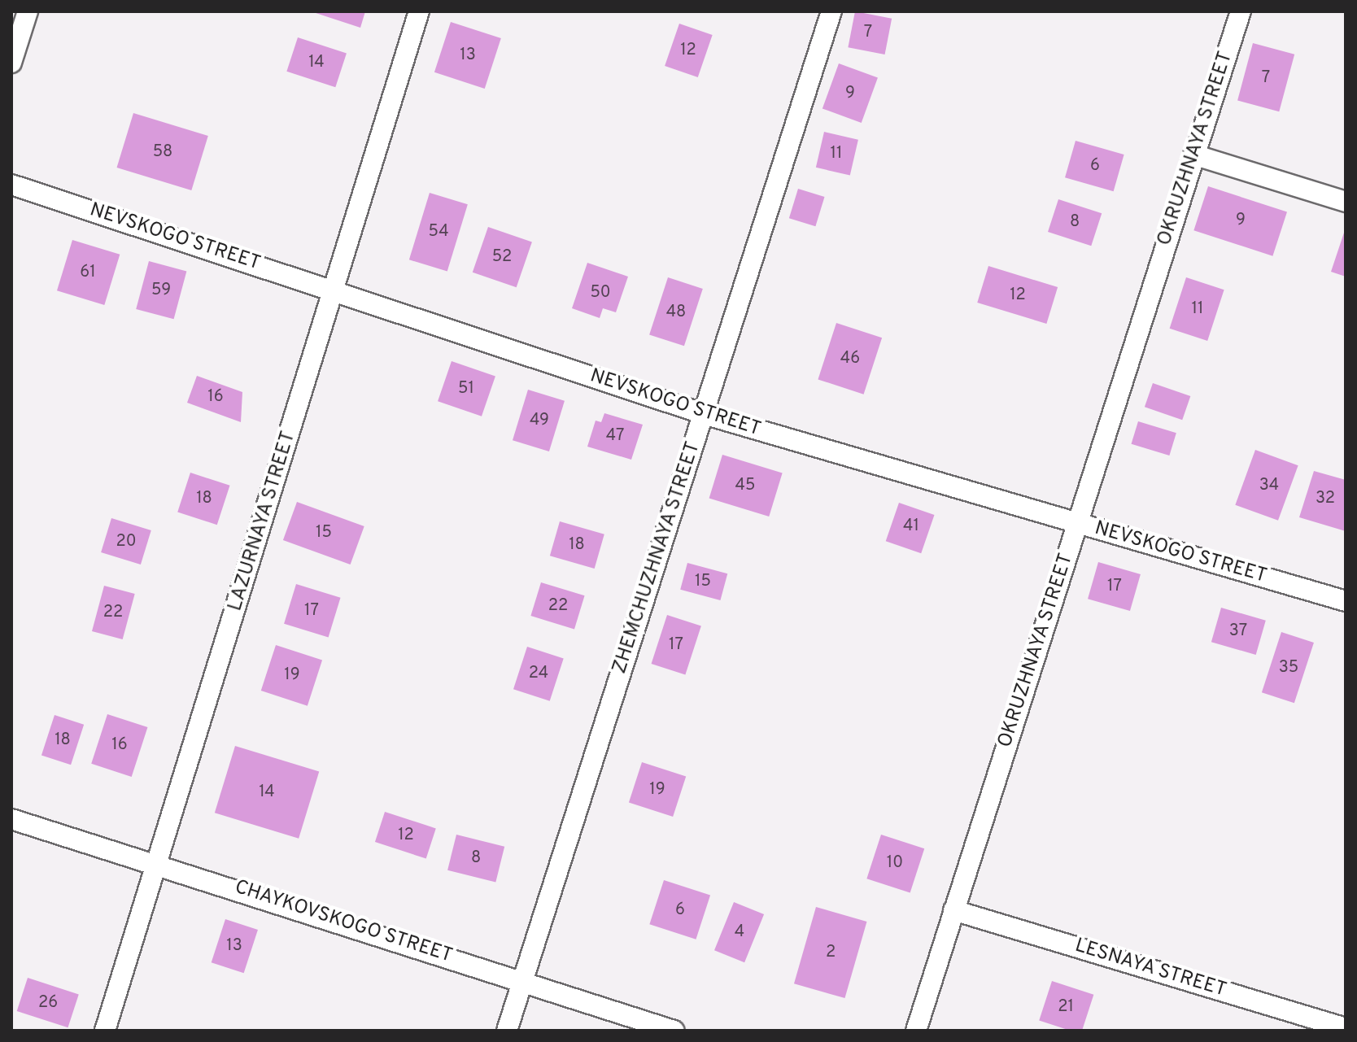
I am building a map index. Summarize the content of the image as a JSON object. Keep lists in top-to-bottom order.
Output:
{
  "streets": {
    "street": [
      "OKRUZHNAYA STREET",
      "NEVSKOGO STREET",
      "LAZURNAYA STREET",
      "ZHEMCHUZHNAYA STREET",
      "CHAYKOVSKOGO STREET",
      "LESNAYA STREET"
    ]
  },
  "crossings": [
    ["OKRUZHNAYA STREET", "NEVSKOGO STREET"],
    ["OKRUZHNAYA STREET", "LESNAYA STREET"],
    ["NEVSKOGO STREET", "LAZURNAYA STREET"],
    ["NEVSKOGO STREET", "ZHEMCHUZHNAYA STREET"],
    ["LAZURNAYA STREET", "CHAYKOVSKOGO STREET"],
    ["ZHEMCHUZHNAYA STREET", "CHAYKOVSKOGO STREET"]
  ],
  "house_numbers": [
    "7",
    "12",
    "13",
    "14",
    "7",
    "9",
    "58",
    "11",
    "6",
    "9",
    "8",
    "54",
    "52",
    "61",
    "59",
    "50",
    "12",
    "11",
    "48",
    "46",
    "51",
    "16",
    "49",
    "47",
    "45",
    "34",
    "18",
    "32",
    "41",
    "15",
    "20",
    "18",
    "15",
    "17",
    "22",
    "17",
    "22",
    "37",
    "17",
    "35",
    "24",
    "19",
    "18",
    "16",
    "19",
    "14",
    "12",
    "8",
    "10",
    "6",
    "4",
    "13",
    "2",
    "26",
    "21"
  ]
}
